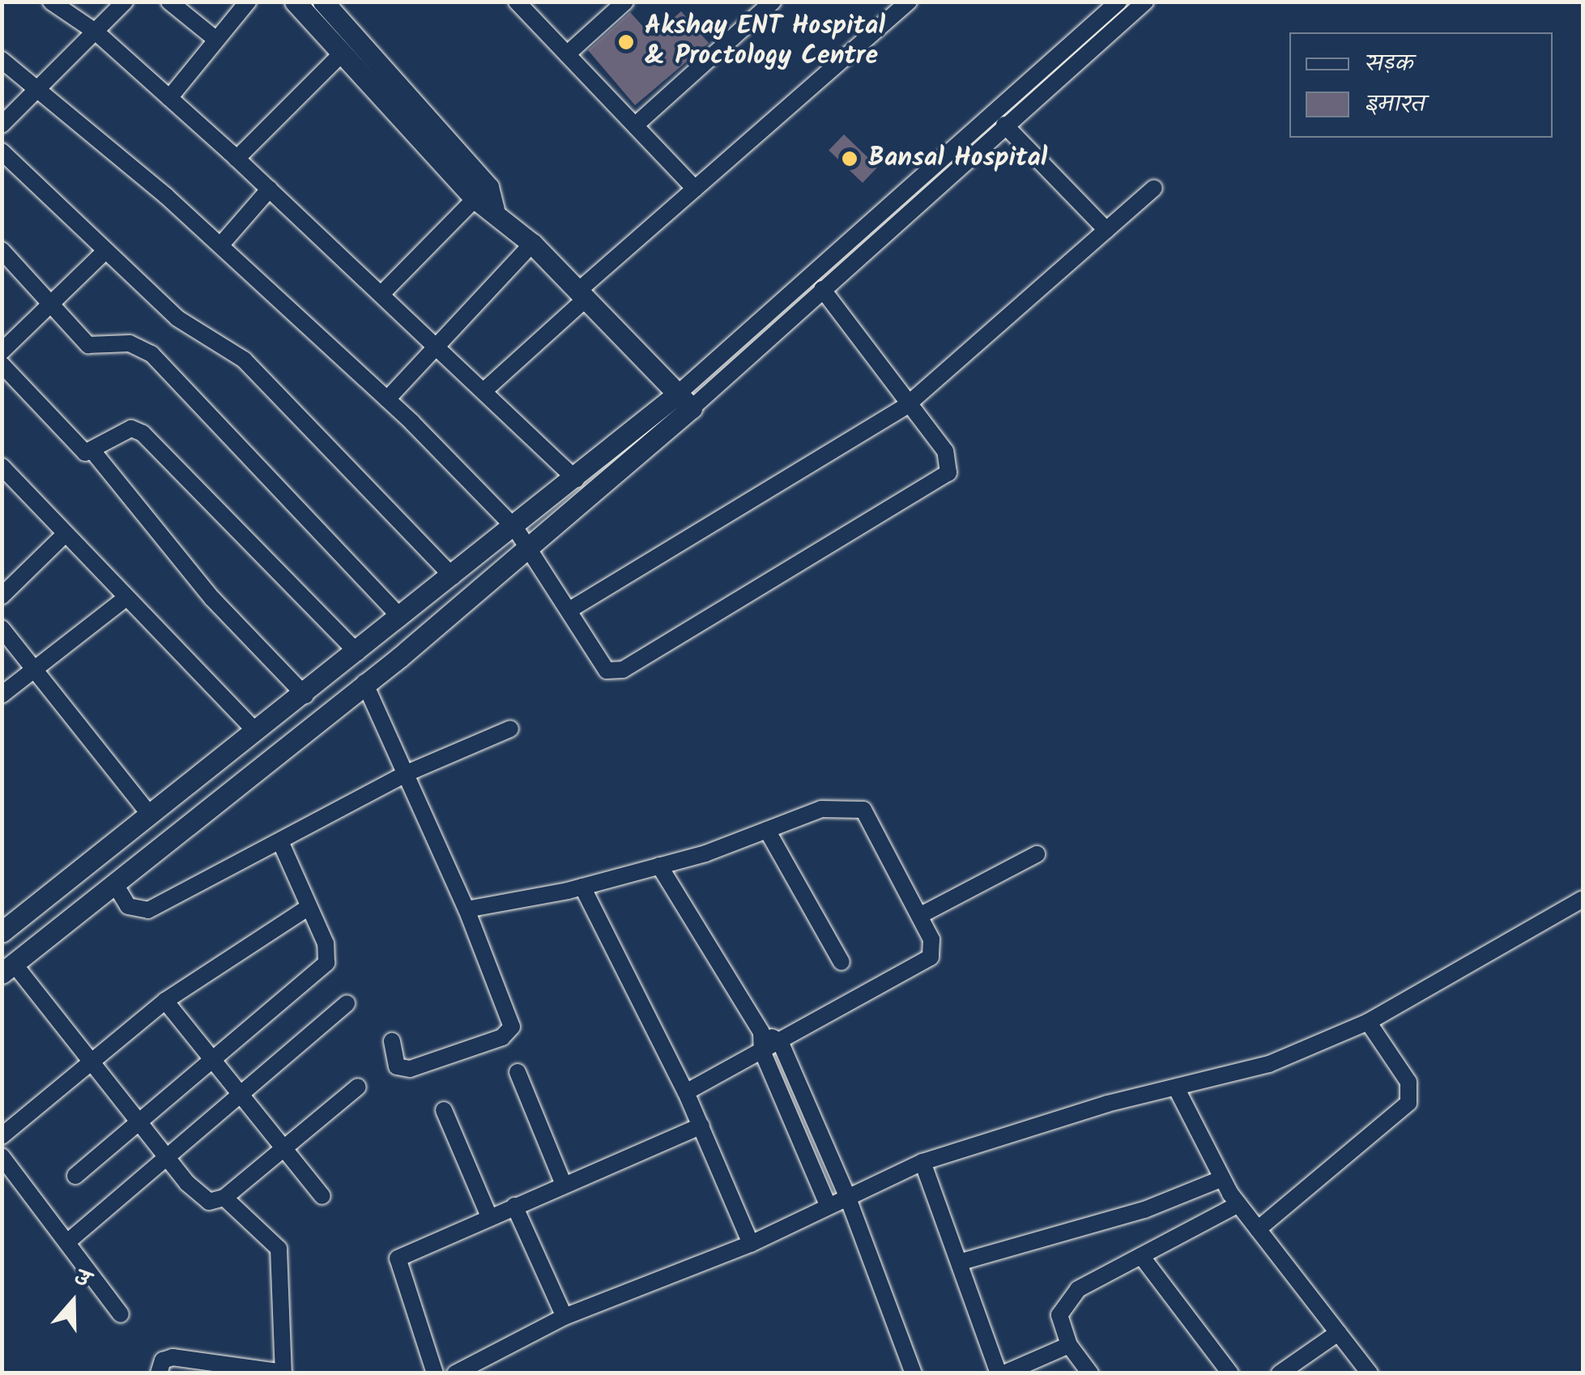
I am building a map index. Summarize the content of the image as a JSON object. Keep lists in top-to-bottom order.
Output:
{
  "places": ["Akshay ENT Hospital & Proctology Centre", "Bansal Hospital"],
  "legend": ["सड़क", "इमारत"],
  "north": "top"
}
